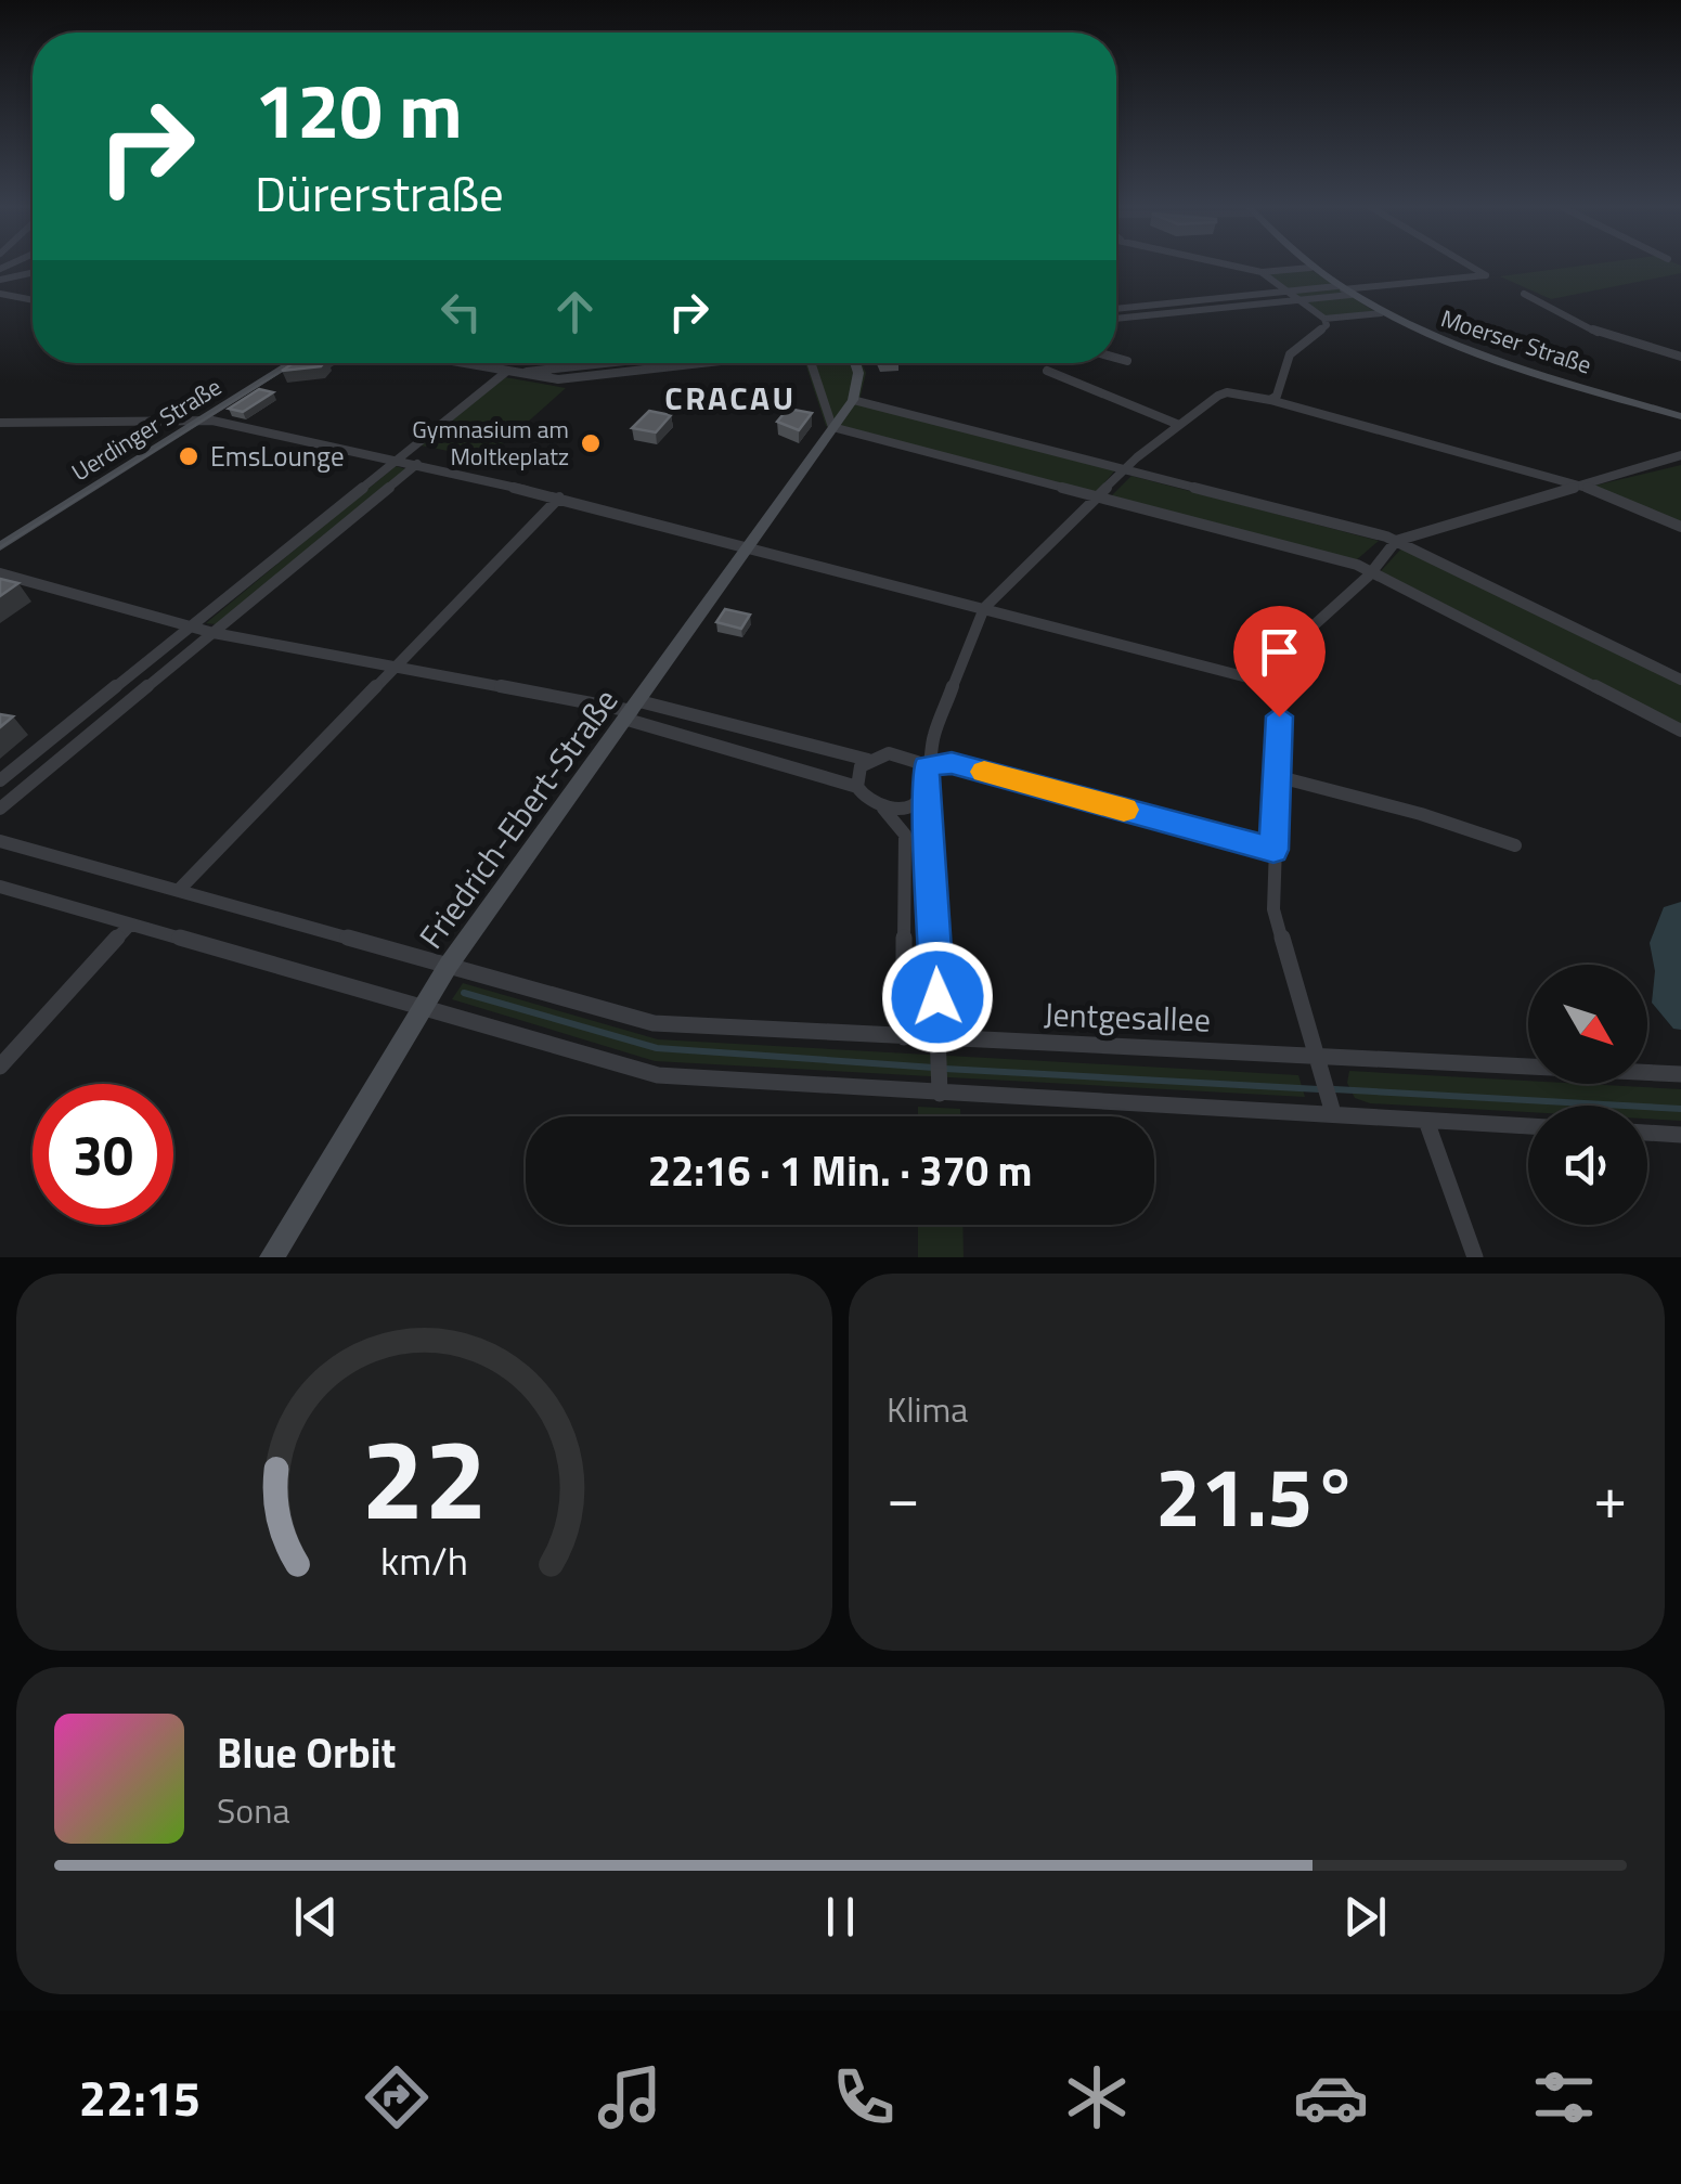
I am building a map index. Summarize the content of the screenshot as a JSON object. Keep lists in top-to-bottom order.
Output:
{
  "streets": {
    "main road": ["Moerser Straße", "Uerdinger Straße", "Friedrich-Ebert-Straße"],
    "street": ["Jentgesallee"]
  },
  "crossings": [
    ["Friedrich-Ebert-Straße", "Jentgesallee"]
  ],
  "districts": ["CRACAU"],
  "places": ["Gymnasium am Moltkeplatz", "EmsLounge"],
  "north": "bottom right",
  "page": {
    "turn": ["120 m", "Dürerstraße"],
    "limit": "30",
    "trip": "22:16 · 1 Min. · 370 m",
    "tile": "Klima",
    "heat": ["−", "21.5°", "+"],
    "song": ["Blue Orbit", "Sona"],
    "tabs": "22:15",
    "gauge": ["22", "km/h"]
  }
}
